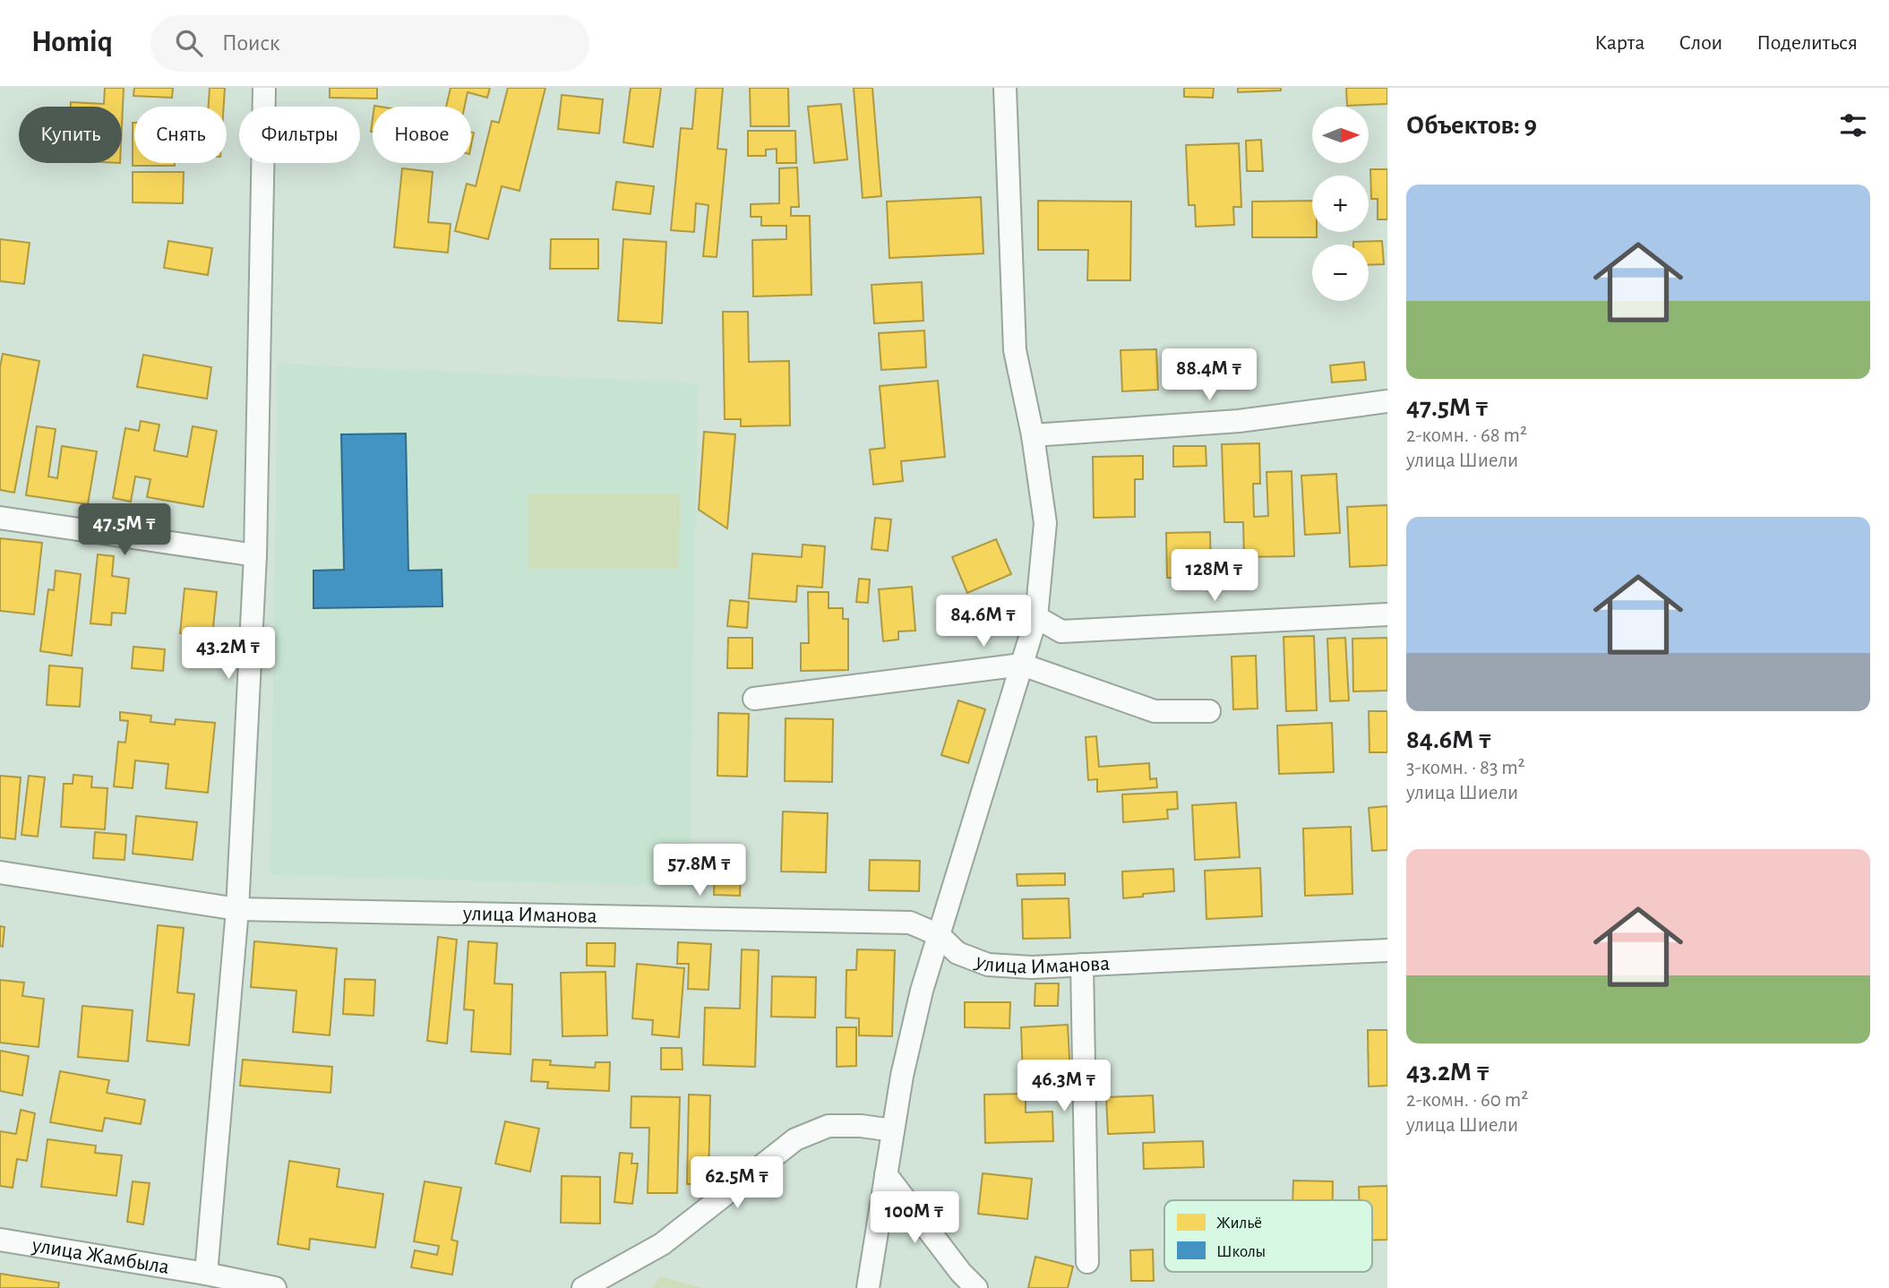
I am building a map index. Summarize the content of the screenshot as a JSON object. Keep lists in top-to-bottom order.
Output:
{
  "streets": {
    "street": ["улица Иманова", "улица Жамбыла"]
  },
  "legend": ["Жильё", "Школы"],
  "north": "right",
  "page": {
    "header": "Homiq",
    "search": "Поиск",
    "nav": ["Карта", "Слои", "Поделиться"],
    "heading": "Объектов: 9",
    "map_buttons": ["+", "−"],
    "chip": [
      "Купить",
      "Снять",
      "Фильтры",
      "Новое"
    ],
    "list": [
      {
        "name": "47.5M ₸",
        "note": "2-комн. · 68 m² · улица Шиели"
      },
      {
        "name": "84.6M ₸",
        "note": "3-комн. · 83 m² · улица Шиели"
      },
      {
        "name": "43.2M ₸",
        "note": "2-комн. · 60 m² · улица Шиели"
      }
    ],
    "price": [
      "88.4M ₸",
      "47.5M ₸",
      "128M ₸",
      "84.6M ₸",
      "43.2M ₸",
      "57.8M ₸",
      "46.3M ₸",
      "62.5M ₸",
      "100M ₸"
    ]
  }
}
